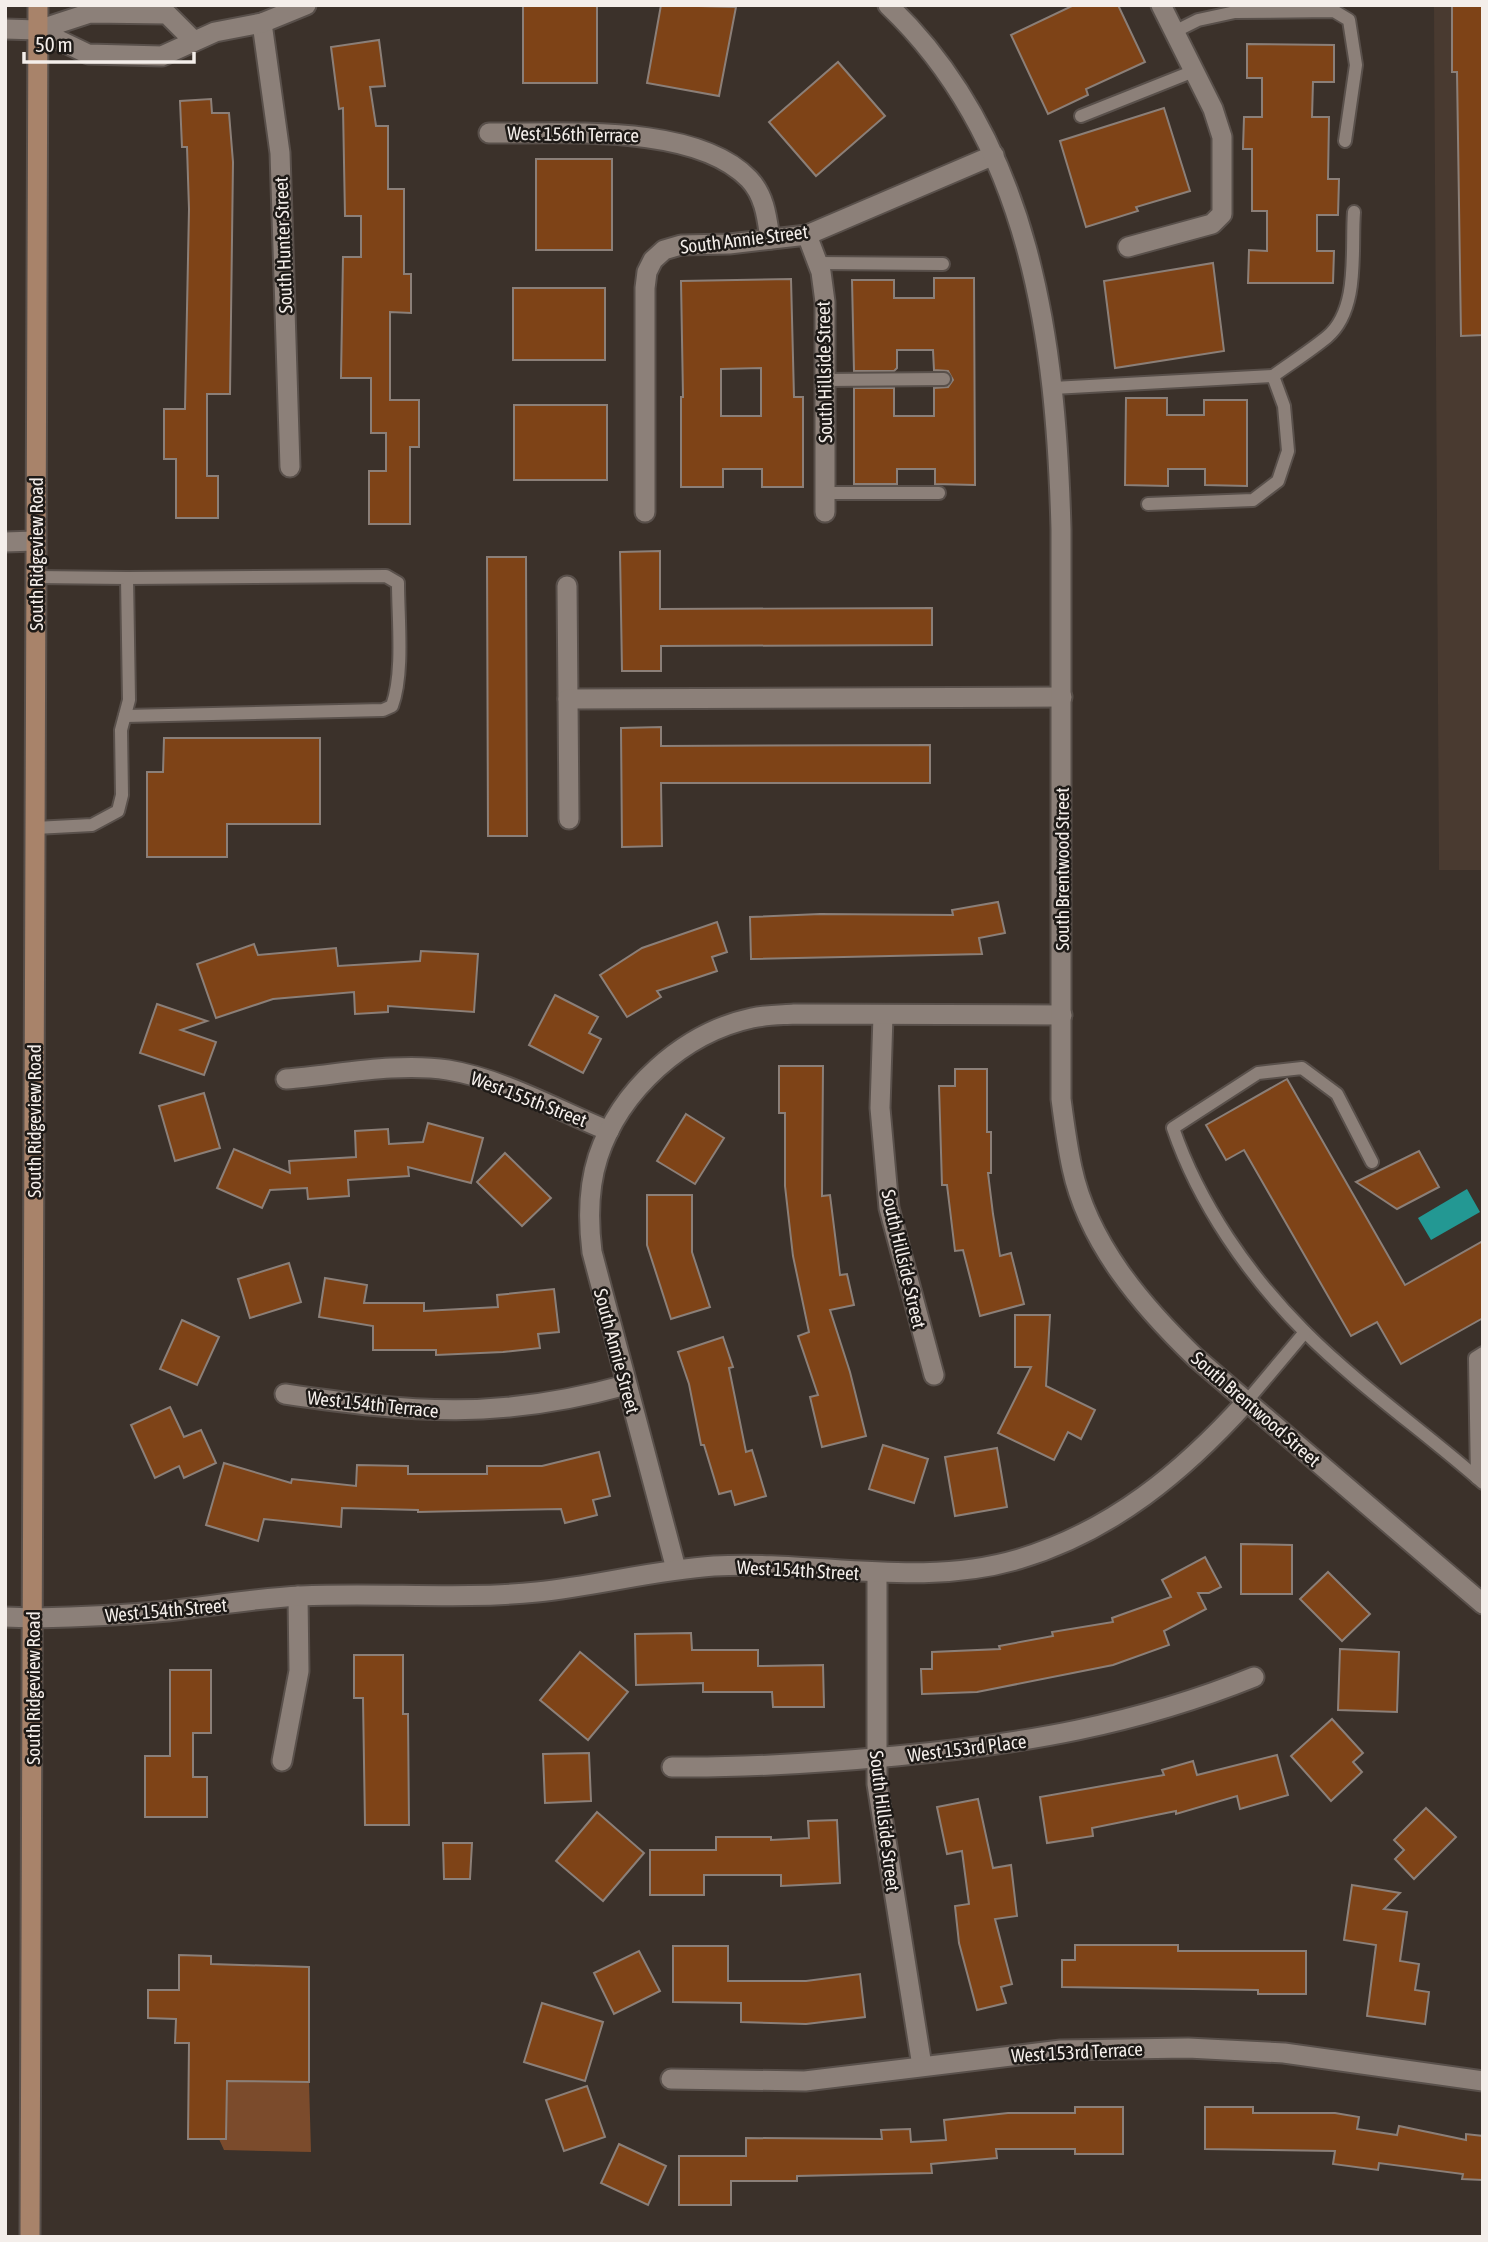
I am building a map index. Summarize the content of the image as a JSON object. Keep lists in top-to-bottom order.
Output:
{
  "streets": {
    "main road": ["South Ridgeview Road"],
    "street": [
      "West 156th Terrace",
      "South Annie Street",
      "South Hunter Street",
      "South Hillside Street",
      "South Brentwood Street",
      "West 155th Street",
      "West 154th Terrace",
      "West 154th Street",
      "West 153rd Place",
      "West 153rd Terrace"
    ]
  },
  "crossings": [
    ["West 156th Terrace", "South Annie Street"],
    ["South Annie Street", "South Hillside Street"],
    ["South Annie Street", "South Brentwood Street"],
    ["South Annie Street", "West 155th Street"],
    ["South Annie Street", "West 154th Terrace"],
    ["South Annie Street", "West 154th Street"],
    ["South Hillside Street", "West 155th Street"],
    ["South Hillside Street", "West 154th Street"],
    ["South Hillside Street", "West 153rd Place"],
    ["South Hillside Street", "West 153rd Terrace"],
    ["South Ridgeview Road", "West 154th Street"],
    ["South Brentwood Street", "West 155th Street"],
    ["South Brentwood Street", "West 154th Street"]
  ],
  "scale_bar": "50 m"
}
